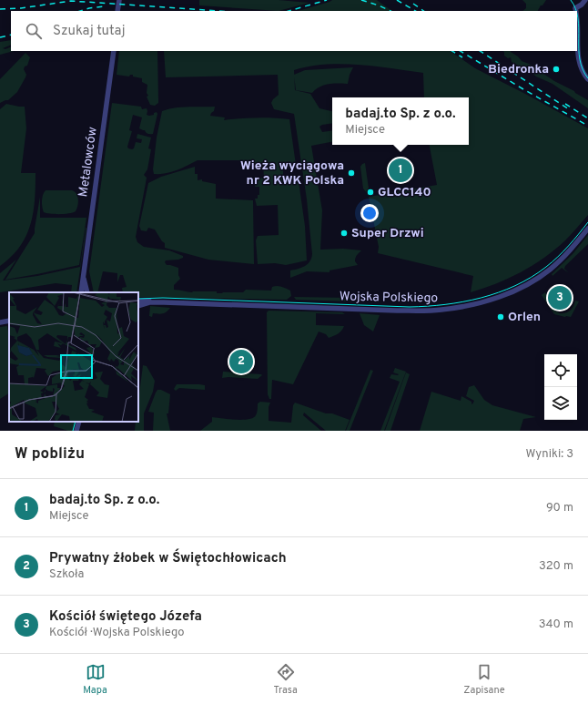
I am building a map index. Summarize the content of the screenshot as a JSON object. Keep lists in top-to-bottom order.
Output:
{
  "streets": {
    "street": ["Metalowców", "Wojska Polskiego"]
  },
  "places": [
    "Biedronka",
    "Wieża wyciągowa nr 2 KWK Polska",
    "GLCC140",
    "Super Drzwi",
    "Orlen"
  ],
  "page": {
    "search": "Szukaj tutaj",
    "popup": ["badaj.to Sp. z o.o.", "Miejsce"],
    "pins": ["1", "3", "2"],
    "heading": ["W pobliżu", "Wyniki: 3"],
    "list": [
      {
        "mark": "1",
        "name": "badaj.to Sp. z o.o.",
        "note": "Miejsce",
        "value": "90 m"
      },
      {
        "mark": "2",
        "name": "Prywatny żłobek w Świętochłowicach",
        "note": "Szkoła",
        "value": "320 m"
      },
      {
        "mark": "3",
        "name": "Kościół świętego Józefa",
        "note": "Kościół · Wojska Polskiego",
        "value": "340 m"
      }
    ],
    "nav": ["Mapa", "Trasa", "Zapisane"]
  }
}
